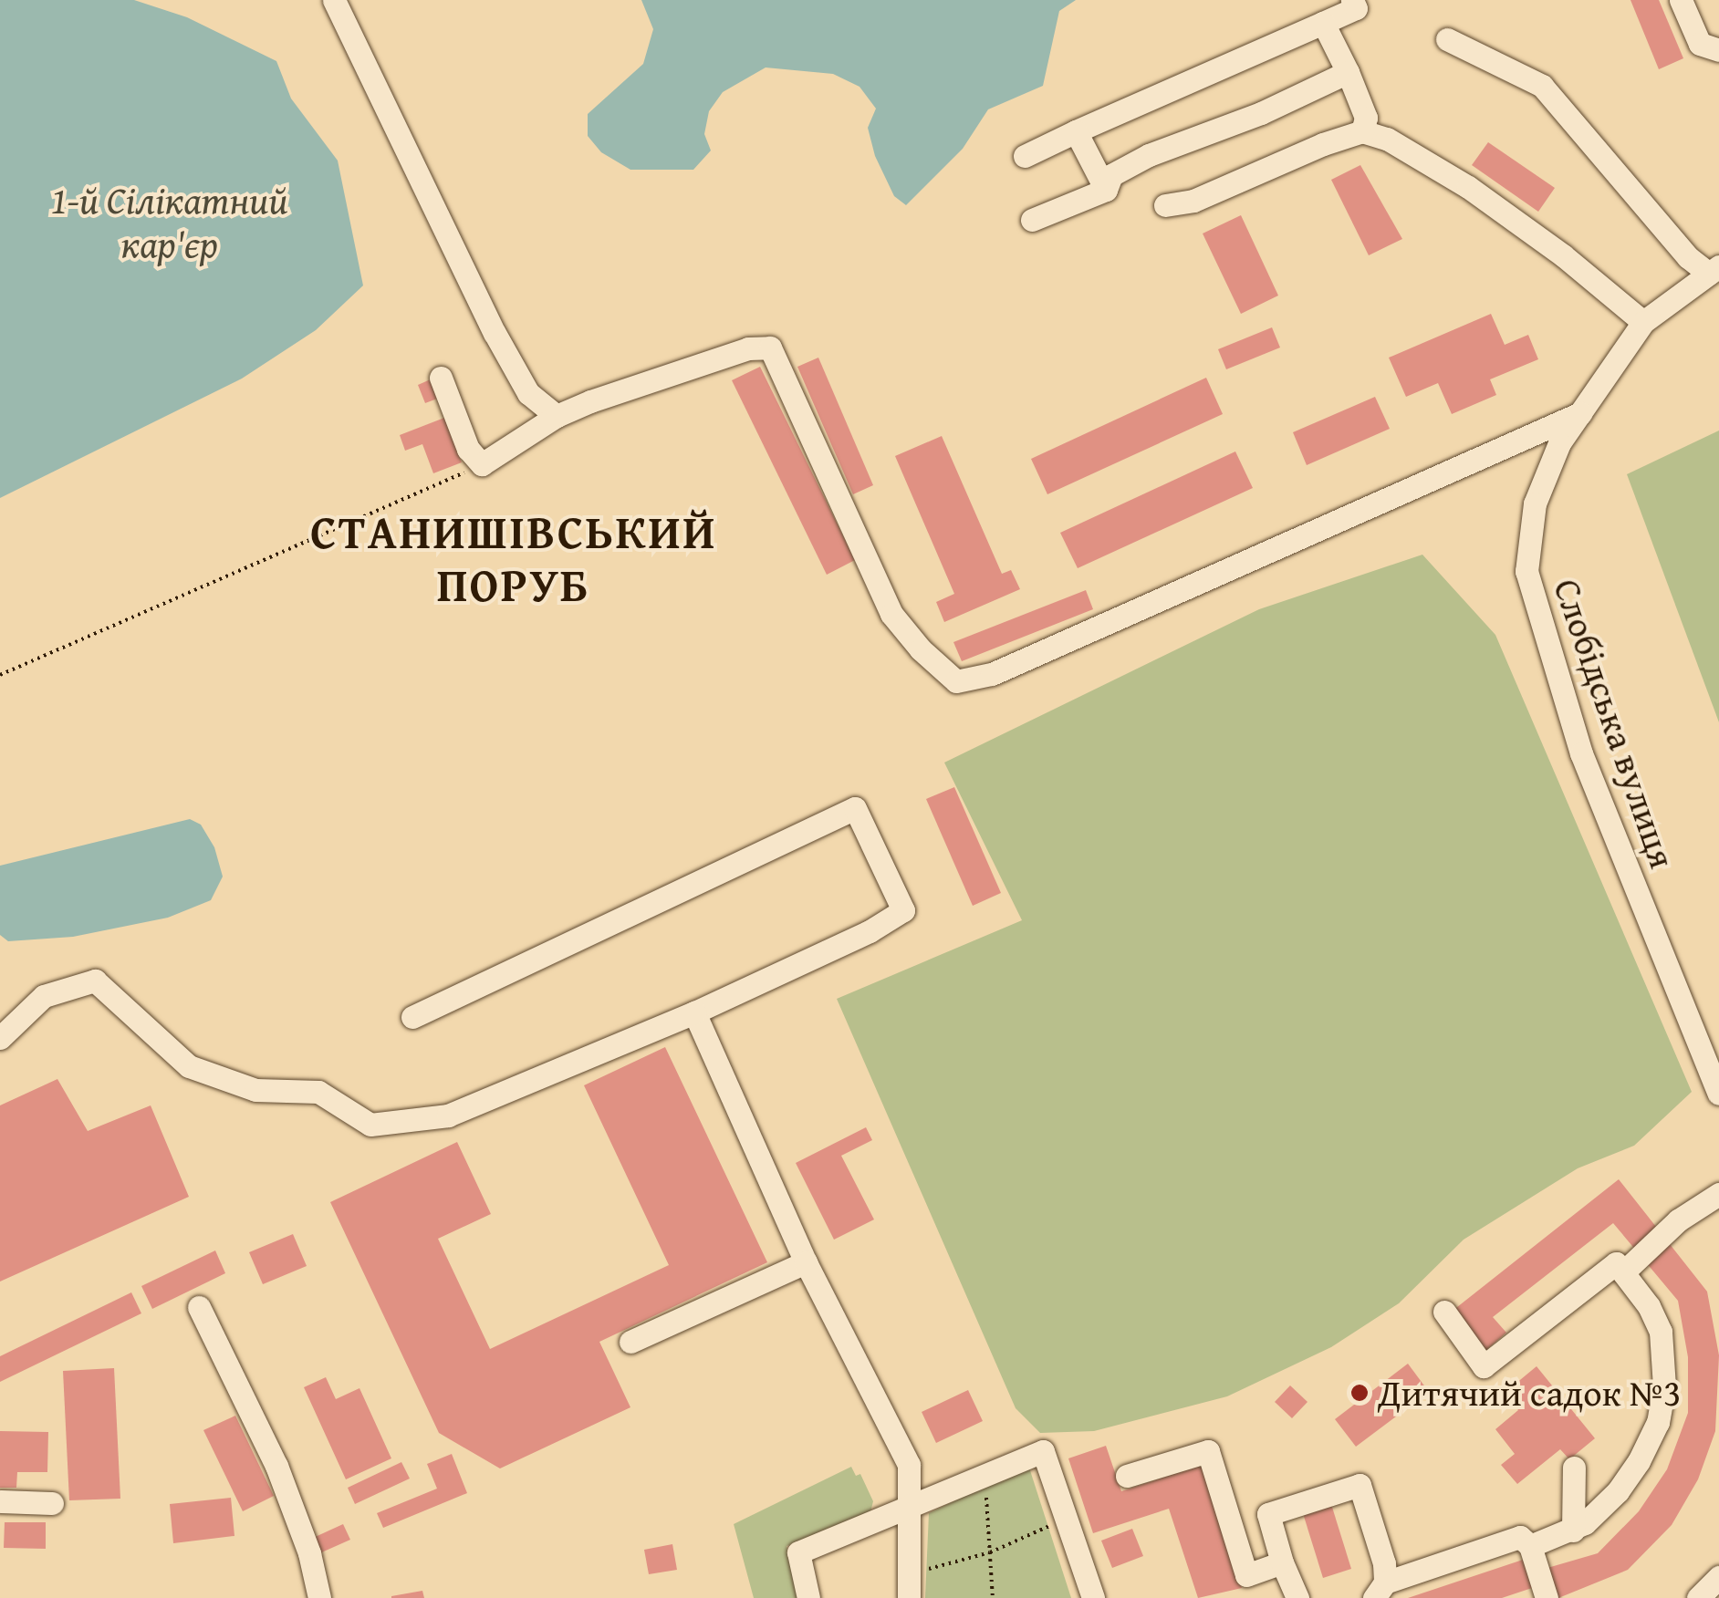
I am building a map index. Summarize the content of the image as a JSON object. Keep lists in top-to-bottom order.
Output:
{
  "streets": {
    "street": ["Слобідська вулиця"]
  },
  "districts": ["СТАНИШІВСЬКИЙ ПОРУБ"],
  "water": ["1-й Сілікатний кар'єр"],
  "places": ["Дитячий садок №3"]
}
